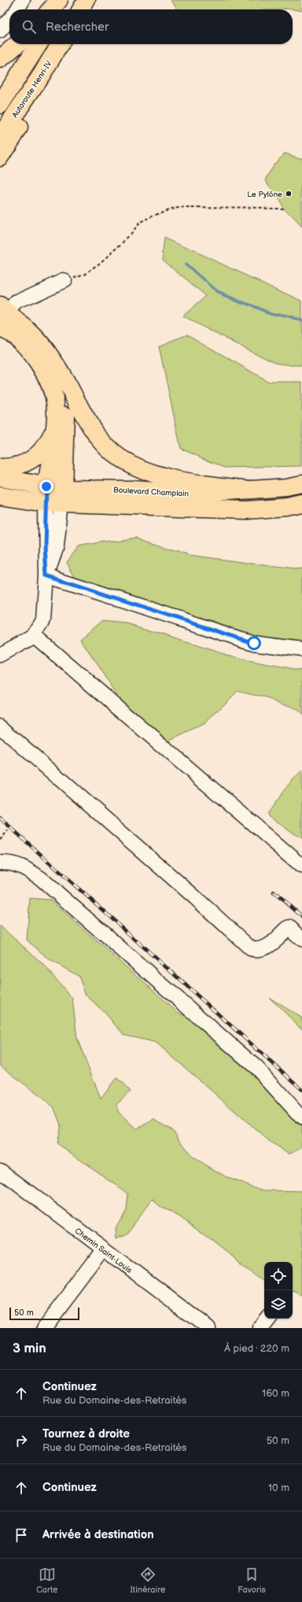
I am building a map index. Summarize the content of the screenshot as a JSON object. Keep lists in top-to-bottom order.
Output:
{
  "streets": {
    "main road": ["Autoroute Henri-IV", "Boulevard Champlain"],
    "street": ["Chemin Saint-Louis"]
  },
  "places": ["Le Pylône"],
  "scale_bar": "50 m",
  "page": {
    "search": "Rechercher",
    "scale": "50 m",
    "heading": ["3 min", "À pied · 220 m"],
    "list": [
      ["Continuez", "Rue du Domaine-des-Retraités", "160 m"],
      ["Tournez à droite", "Rue du Domaine-des-Retraités", "50 m"],
      ["Continuez", "10 m"],
      "Arrivée à destination"
    ],
    "nav": ["Carte", "Itinéraire", "Favoris"]
  }
}
